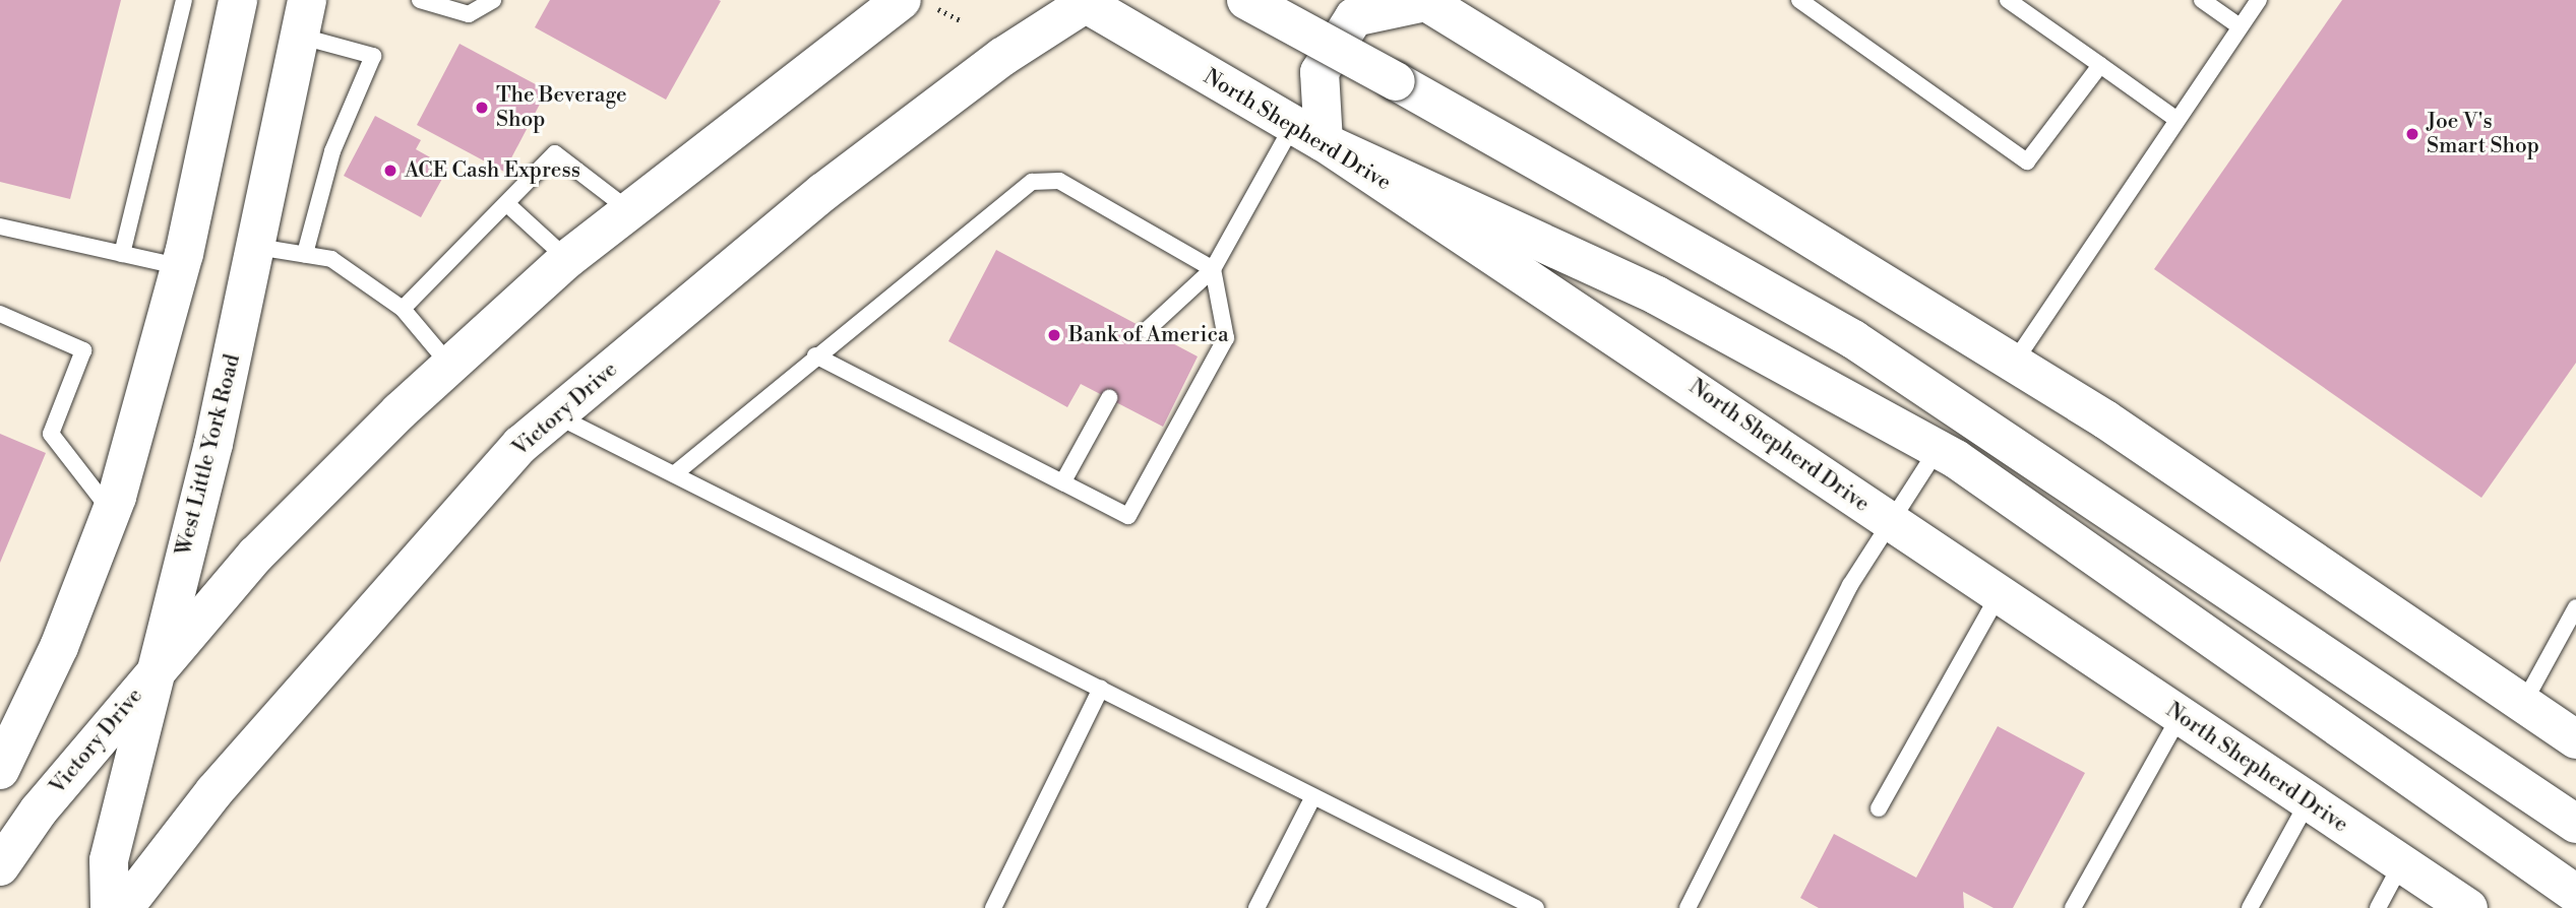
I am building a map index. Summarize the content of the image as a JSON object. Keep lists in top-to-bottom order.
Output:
{
  "streets": {
    "main road": ["North Shepherd Drive", "Victory Drive", "West Little York Road"]
  },
  "crossings": [
    ["North Shepherd Drive", "Victory Drive"],
    ["Victory Drive", "West Little York Road"]
  ],
  "places": [
    "The Beverage Shop",
    "Joe V's Smart Shop",
    "ACE Cash Express",
    "Bank of America"
  ]
}
